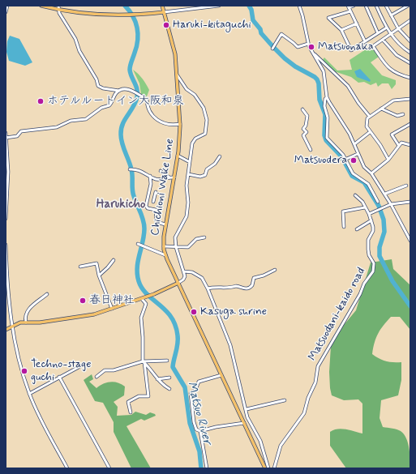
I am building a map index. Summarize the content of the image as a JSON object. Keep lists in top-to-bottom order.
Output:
{
  "streets": {
    "main road": ["Chichioni Wake Line"],
    "street": ["Matsuodani-kaido road"]
  },
  "districts": ["Harukicho"],
  "water": ["Matsuo River"],
  "places": [
    "Haruki-kitaguchi",
    "Matsuonaka",
    "ホテルルートイン大阪和泉",
    "Matsuodera",
    "春日神社",
    "Kasuga shrine",
    "Techno-stage guchi"
  ]
}
